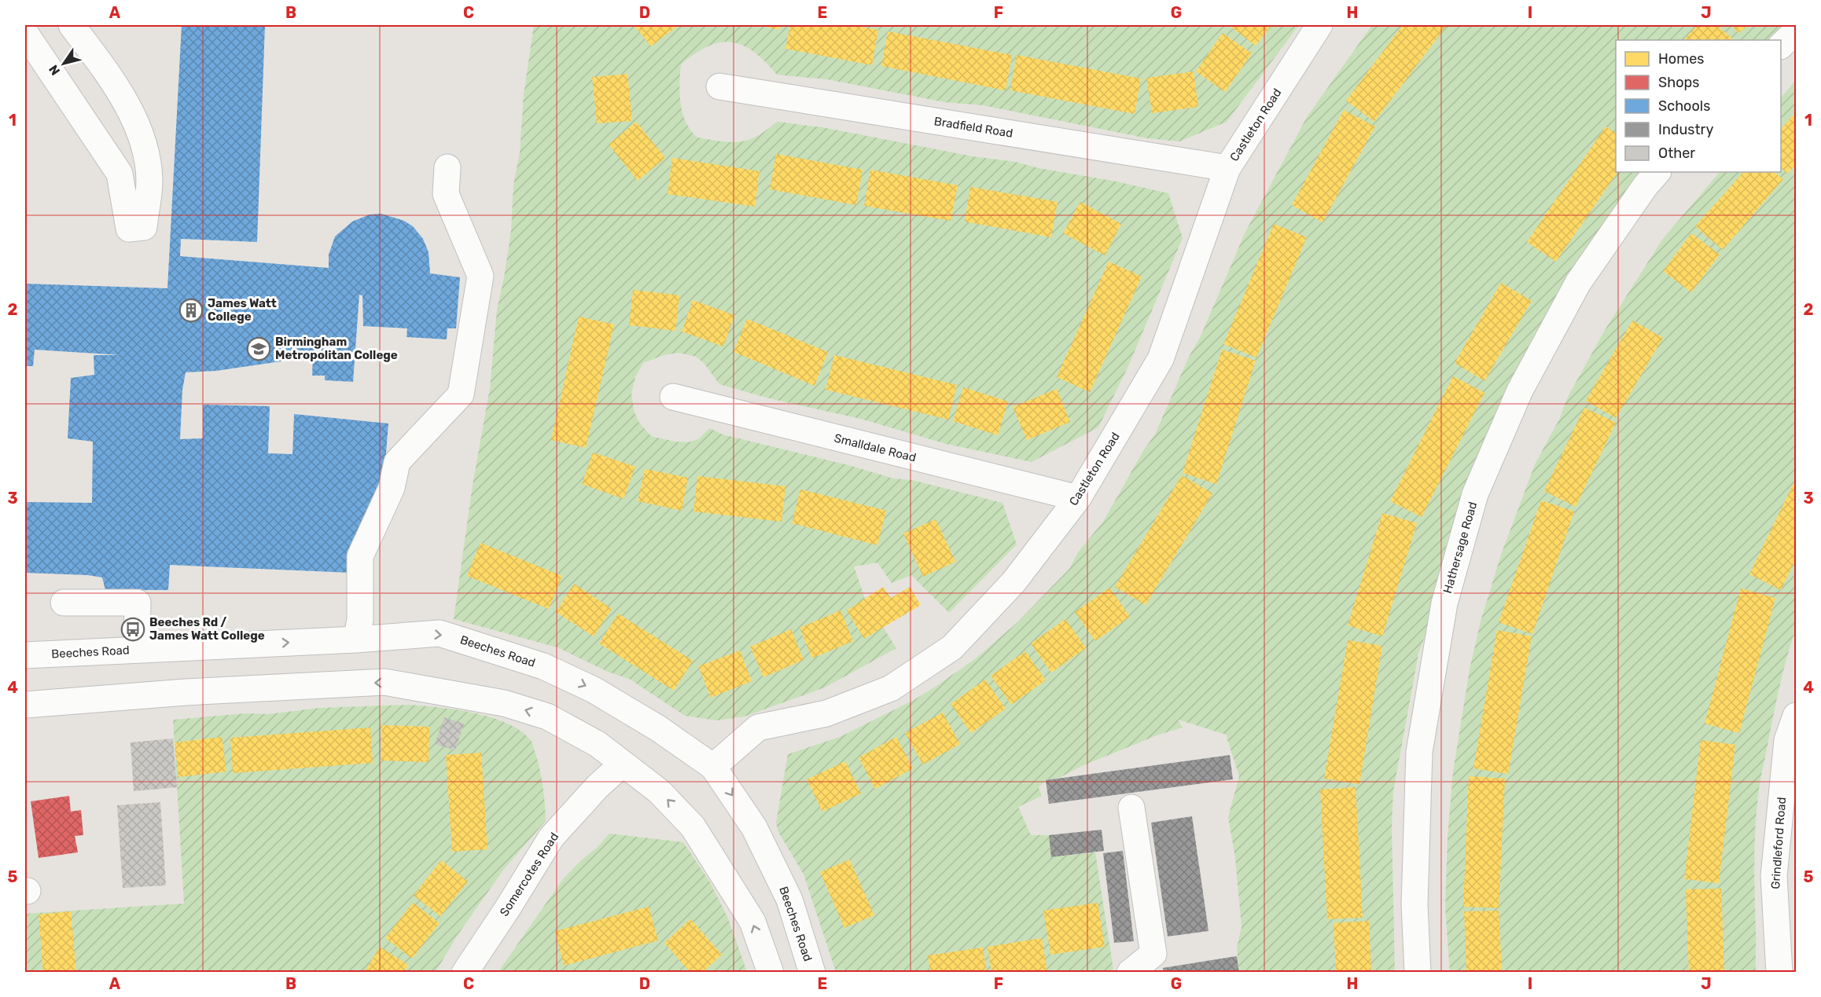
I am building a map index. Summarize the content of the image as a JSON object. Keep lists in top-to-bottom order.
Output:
{
  "streets": {
    "street": [
      "Castleton Road",
      "Bradfield Road",
      "Smalldale Road",
      "Hathersage Road",
      "Beeches Road",
      "Grindleford Road",
      "Somercotes Road"
    ]
  },
  "crossings": [
    ["Castleton Road", "Bradfield Road"],
    ["Castleton Road", "Smalldale Road"],
    ["Castleton Road", "Beeches Road"]
  ],
  "places": {
    "building": ["James Watt College"],
    "school or university": ["Birmingham Metropolitan College"],
    "bus stop": ["Beeches Rd / James Watt College"]
  },
  "legend": [
    "Homes",
    "Shops",
    "Schools",
    "Industry",
    "Other"
  ],
  "north": "bottom left",
  "grid": {
    "columns": [
      "A",
      "B",
      "C",
      "D",
      "E",
      "F",
      "G",
      "H",
      "I",
      "J"
    ],
    "rows": [
      "1",
      "2",
      "3",
      "4",
      "5"
    ]
  }
}
